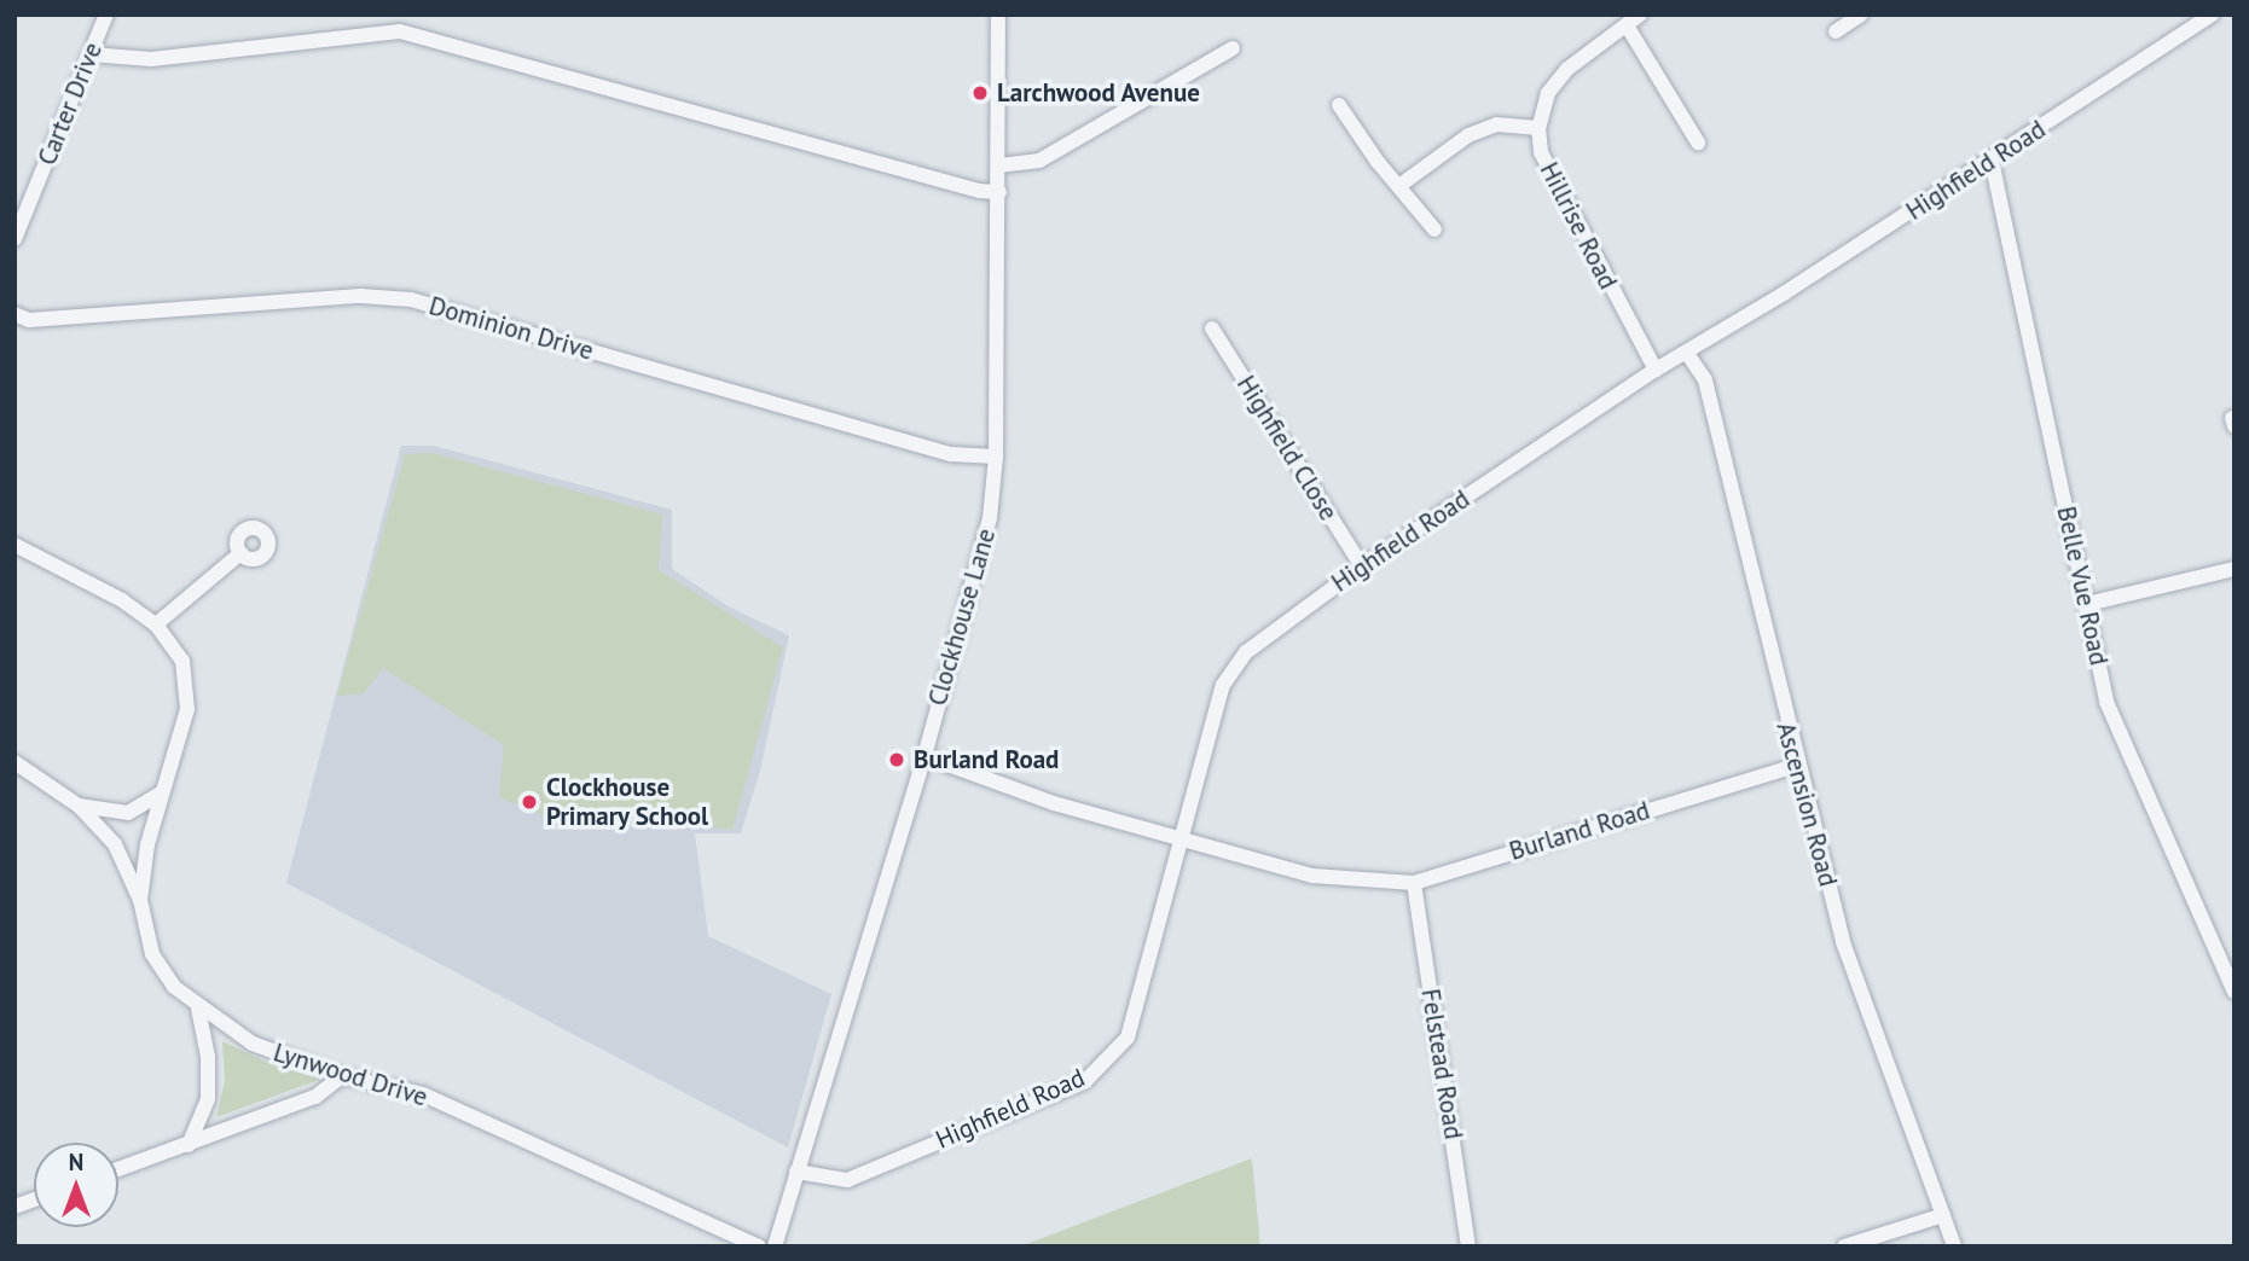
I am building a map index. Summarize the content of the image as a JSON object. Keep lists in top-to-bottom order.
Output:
{
  "streets": {
    "street": [
      "Carter Drive",
      "Highfield Road",
      "Hillrise Road",
      "Dominion Drive",
      "Highfield Close",
      "Belle Vue Road",
      "Clockhouse Lane",
      "Ascension Road",
      "Burland Road",
      "Felstead Road",
      "Lynwood Drive"
    ]
  },
  "crossings": [
    ["Highfield Road", "Hillrise Road"],
    ["Highfield Road", "Highfield Close"],
    ["Highfield Road", "Belle Vue Road"],
    ["Highfield Road", "Clockhouse Lane"],
    ["Highfield Road", "Ascension Road"],
    ["Highfield Road", "Burland Road"],
    ["Dominion Drive", "Clockhouse Lane"],
    ["Clockhouse Lane", "Burland Road"],
    ["Ascension Road", "Burland Road"],
    ["Burland Road", "Felstead Road"]
  ],
  "places": ["Larchwood Avenue", "Burland Road", "Clockhouse Primary School"],
  "north": "top"
}
